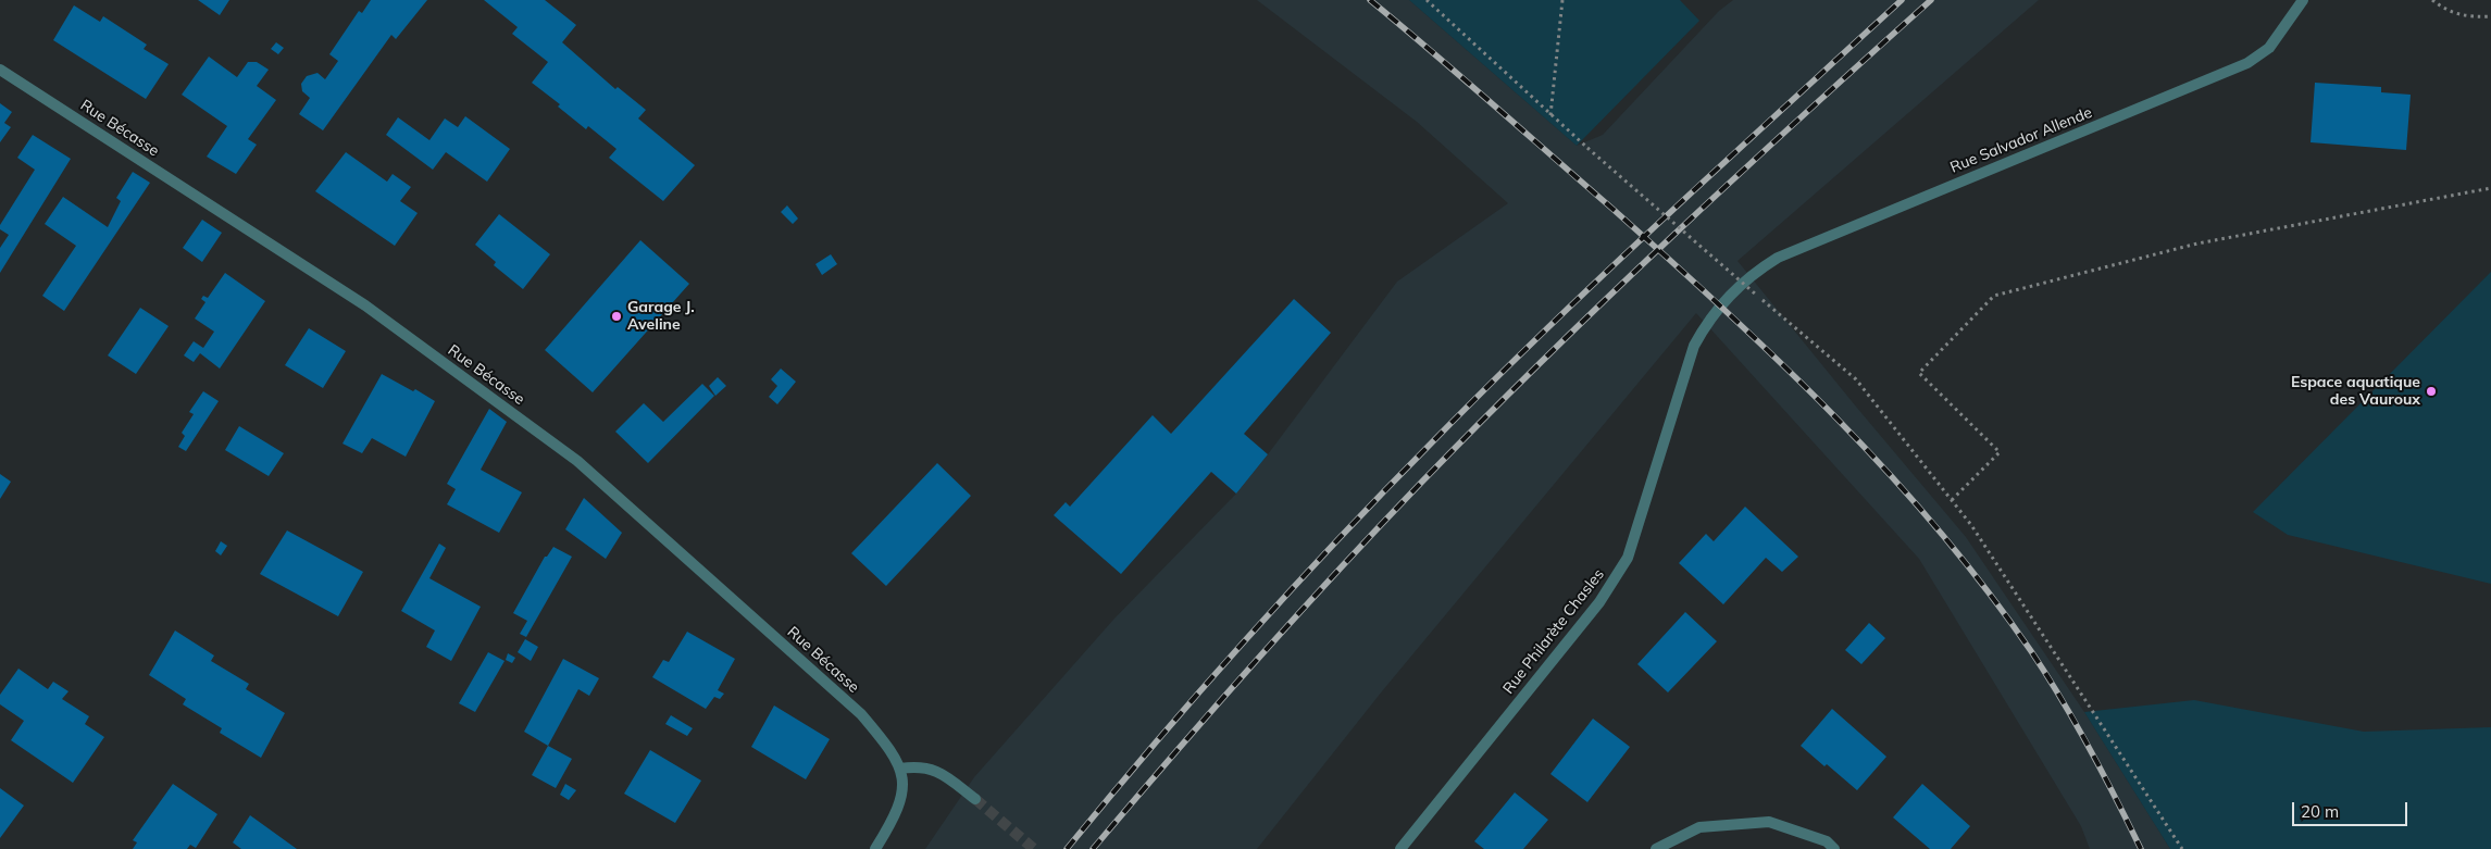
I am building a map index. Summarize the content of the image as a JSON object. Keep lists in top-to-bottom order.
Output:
{
  "streets": {
    "street": ["Rue Bécasse", "Rue Salvador Allende", "Rue Philarète Chasles"]
  },
  "crossings": [
    ["Rue Salvador Allende", "Rue Philarète Chasles"]
  ],
  "places": ["Garage J. Aveline", "Espace aquatique des Vauroux"],
  "scale_bar": "20 m"
}
